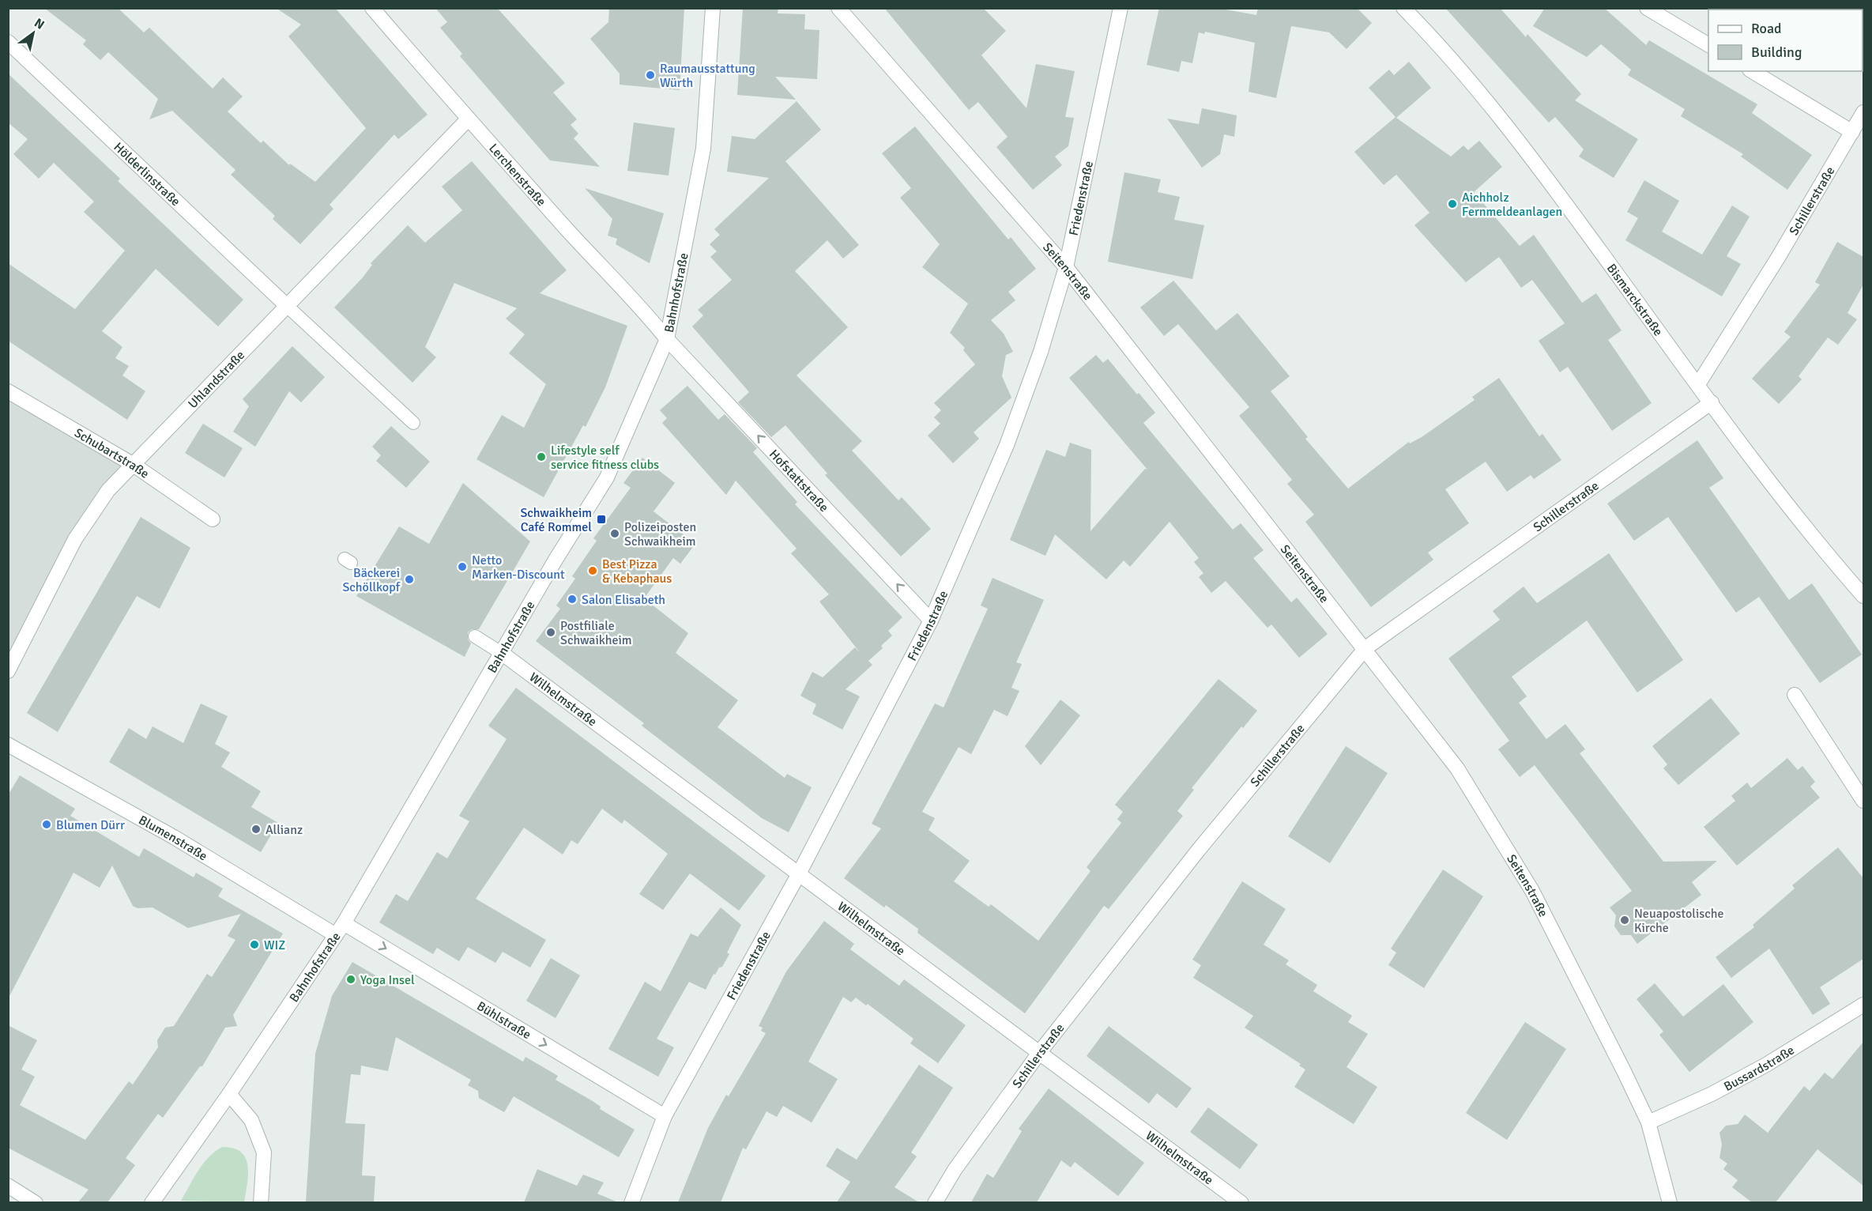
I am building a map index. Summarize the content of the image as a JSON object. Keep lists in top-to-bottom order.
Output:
{
  "streets": {
    "street": [
      "Hölderlinstraße",
      "Lerchenstraße",
      "Friedenstraße",
      "Schillerstraße",
      "Seitenstraße",
      "Bahnhofstraße",
      "Bismarckstraße",
      "Uhlandstraße",
      "Schubartstraße",
      "Hofstattstraße",
      "Wilhelmstraße",
      "Blumenstraße",
      "Bühlstraße",
      "Bussardstraße"
    ]
  },
  "crossings": [
    ["Hölderlinstraße", "Uhlandstraße"],
    ["Lerchenstraße", "Bahnhofstraße"],
    ["Lerchenstraße", "Uhlandstraße"],
    ["Lerchenstraße", "Hofstattstraße"],
    ["Friedenstraße", "Seitenstraße"],
    ["Friedenstraße", "Hofstattstraße"],
    ["Friedenstraße", "Wilhelmstraße"],
    ["Friedenstraße", "Bühlstraße"],
    ["Schillerstraße", "Seitenstraße"],
    ["Schillerstraße", "Bismarckstraße"],
    ["Schillerstraße", "Wilhelmstraße"],
    ["Seitenstraße", "Bussardstraße"],
    ["Bahnhofstraße", "Hofstattstraße"],
    ["Bahnhofstraße", "Wilhelmstraße"],
    ["Bahnhofstraße", "Blumenstraße"],
    ["Bahnhofstraße", "Bühlstraße"],
    ["Uhlandstraße", "Schubartstraße"],
    ["Blumenstraße", "Bühlstraße"]
  ],
  "one_way": ["Hofstattstraße", "Bühlstraße"],
  "places": {
    "other": [
      "Raumausstattung Würth",
      "Aichholz Fernmeldeanlagen",
      "Lifestyle self service fitness clubs",
      "Polizeiposten Schwaikheim",
      "Netto Marken-Discount",
      "Best Pizza & Kebaphaus",
      "Bäckerei Schöllkopf",
      "Salon Elisabeth",
      "Postfiliale Schwaikheim",
      "Blumen Dürr",
      "Allianz",
      "Neuapostolische Kirche",
      "WIZ",
      "Yoga Insel"
    ],
    "transit": ["Schwaikheim Café Rommel"]
  },
  "legend": ["Road", "Building"],
  "north": "top right"
}
